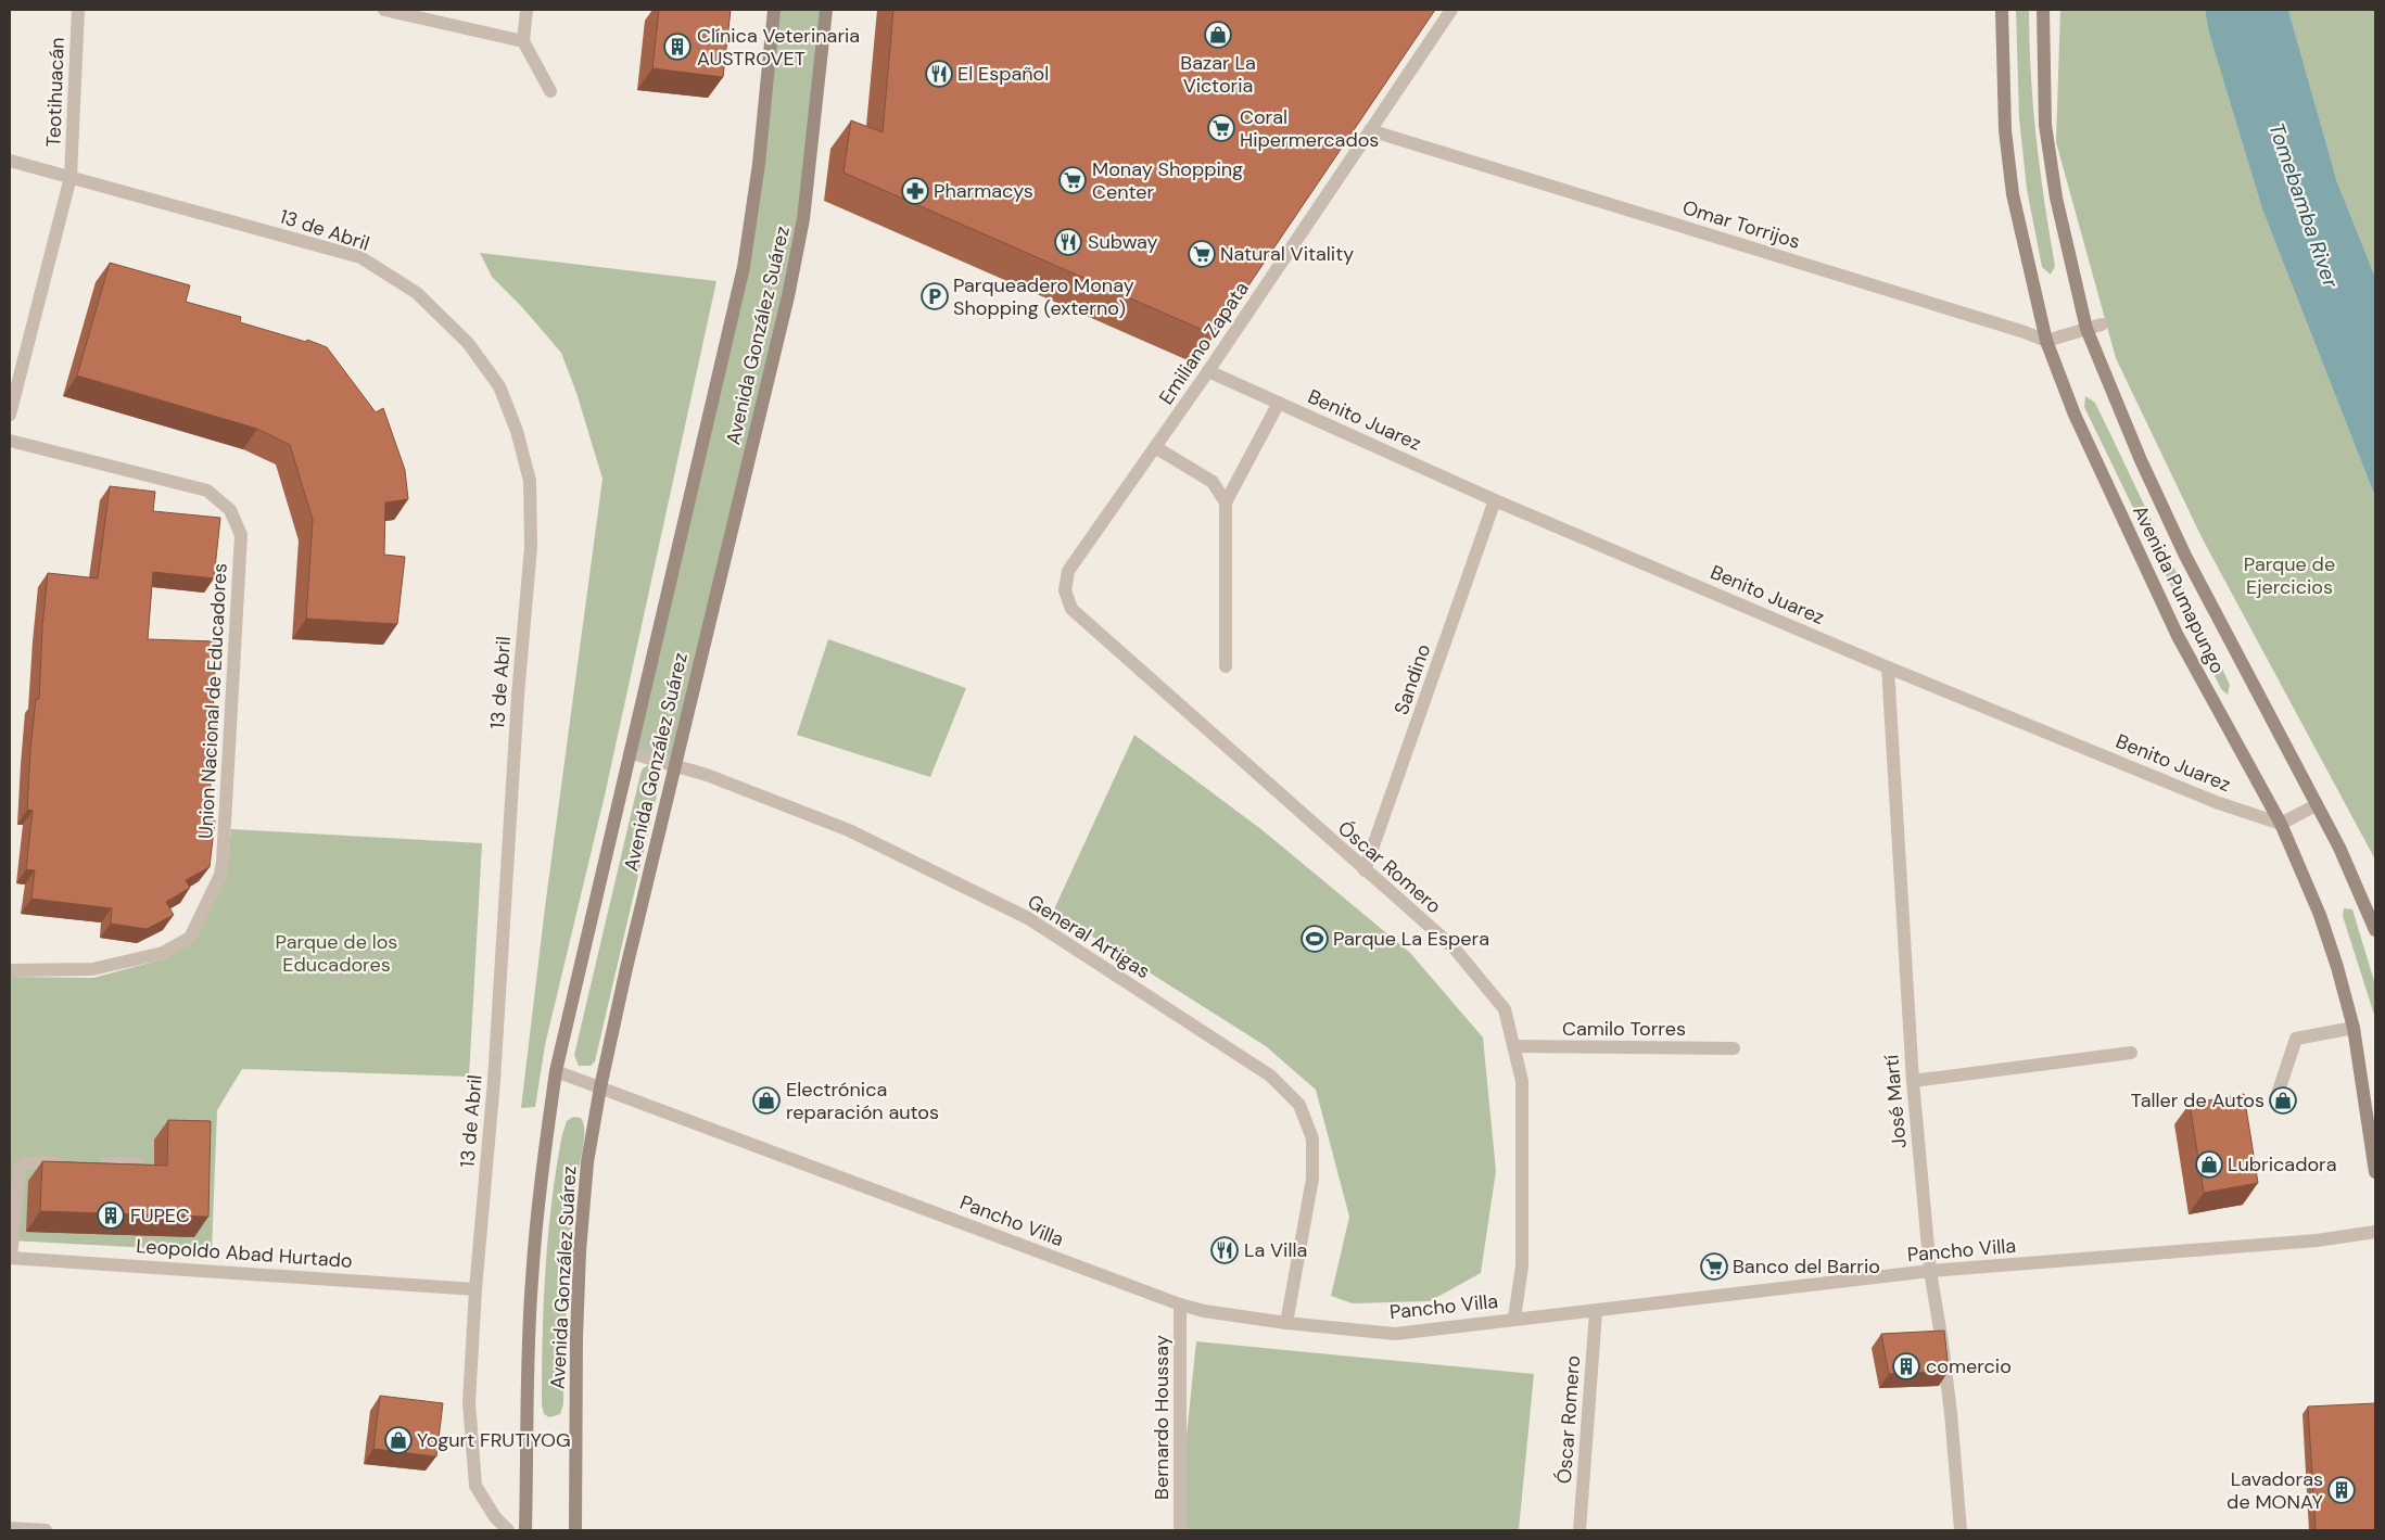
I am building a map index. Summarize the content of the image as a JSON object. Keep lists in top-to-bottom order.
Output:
{
  "streets": {
    "main road": ["Avenida González Suárez", "Avenida Pumapungo"],
    "street": [
      "Teotihuacán",
      "Omar Torrijos",
      "13 de Abril",
      "Emiliano Zapata",
      "Benito Juarez",
      "Sandino",
      "Union Nacional de Educadores",
      "Óscar Romero",
      "General Artigas",
      "Camilo Torres",
      "José Martí",
      "Pancho Villa",
      "Leopoldo Abad Hurtado",
      "Bernardo Houssay"
    ]
  },
  "crossings": [
    ["Teotihuacán", "13 de Abril"],
    ["Omar Torrijos", "Emiliano Zapata"],
    ["Omar Torrijos", "Avenida Pumapungo"],
    ["13 de Abril", "Leopoldo Abad Hurtado"],
    ["Avenida González Suárez", "General Artigas"],
    ["Avenida González Suárez", "Pancho Villa"],
    ["Emiliano Zapata", "Benito Juarez"],
    ["Emiliano Zapata", "Óscar Romero"],
    ["Benito Juarez", "Avenida Pumapungo"],
    ["Benito Juarez", "Sandino"],
    ["Benito Juarez", "José Martí"],
    ["Sandino", "Óscar Romero"],
    ["Óscar Romero", "Camilo Torres"],
    ["Óscar Romero", "Pancho Villa"],
    ["General Artigas", "Pancho Villa"],
    ["José Martí", "Pancho Villa"],
    ["Pancho Villa", "Bernardo Houssay"]
  ],
  "water": ["Tomebamba River"],
  "parks": ["Parque de Ejercicios", "Parque de los Educadores"],
  "places": {
    "shop": [
      "Bazar La Victoria",
      "Electrónica reparación autos",
      "Taller de Autos",
      "Lubricadora",
      "Yogurt FRUTIYOG"
    ],
    "building": [
      "Clínica Veterinaria AUSTROVET",
      "FUPEC",
      "comercio",
      "Lavadoras de MONAY"
    ],
    "restaurant": ["El Español", "Subway", "La Villa"],
    "supermarket": [
      "Coral Hipermercados",
      "Monay Shopping Center",
      "Natural Vitality",
      "Banco del Barrio"
    ],
    "pharmacy": ["Pharmacys"],
    "parking": ["Parqueadero Monay Shopping (externo)"],
    "sports": ["Parque La Espera"]
  }
}
